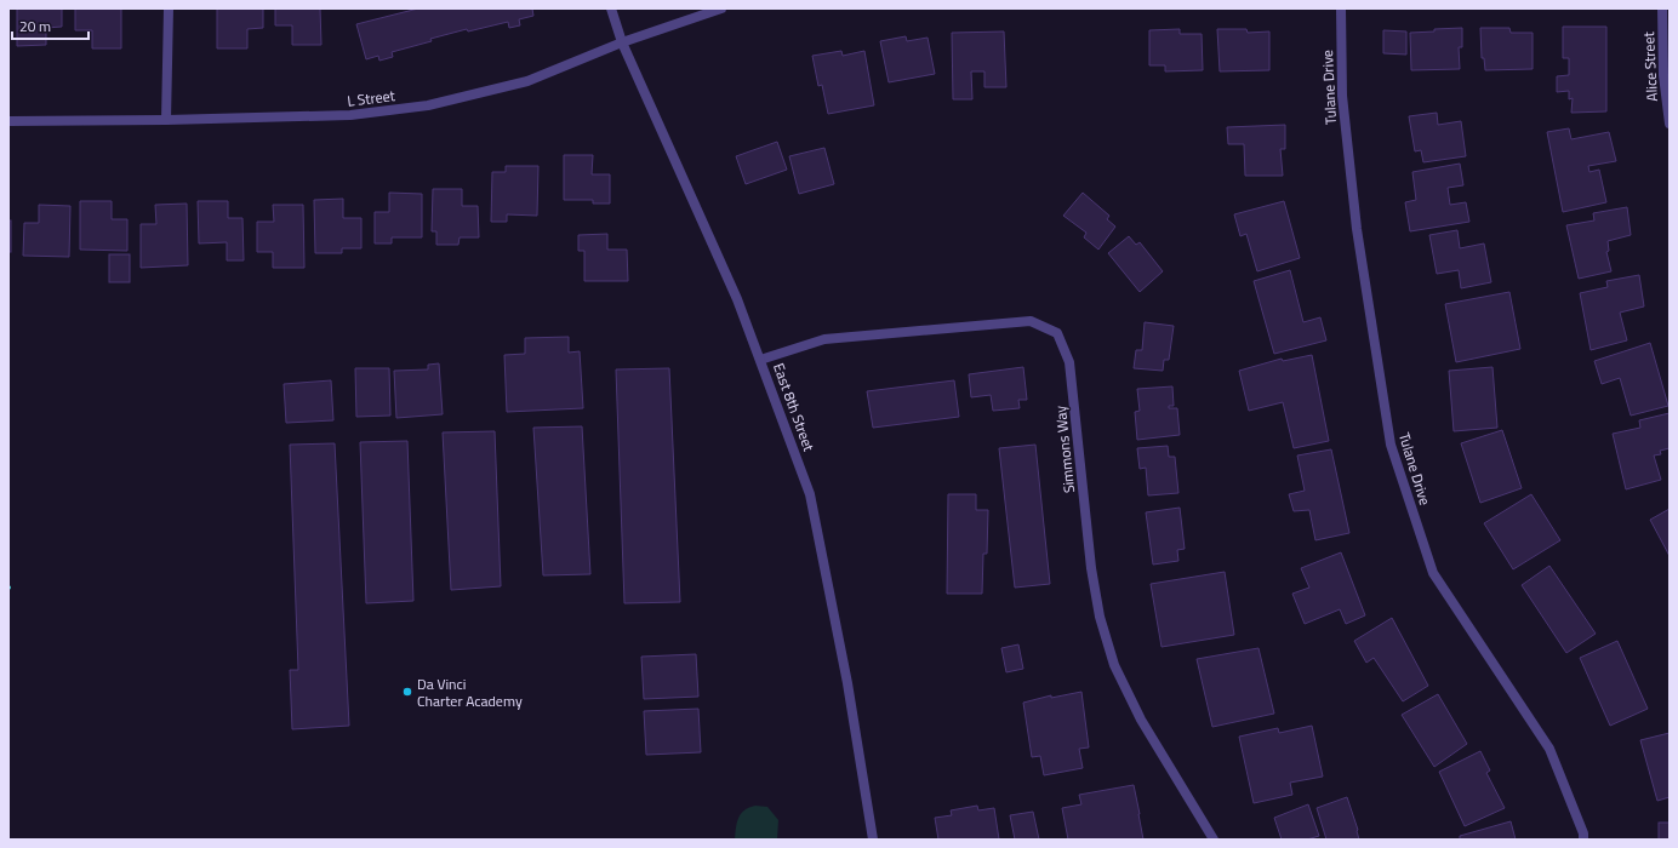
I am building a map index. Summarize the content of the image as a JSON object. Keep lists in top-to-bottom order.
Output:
{
  "streets": {
    "street": [
      "Alice Street",
      "Tulane Drive",
      "L Street",
      "East 8th Street",
      "Simmons Way"
    ]
  },
  "crossings": [
    ["L Street", "East 8th Street"],
    ["East 8th Street", "Simmons Way"]
  ],
  "places": ["Da Vinci Charter Academy"],
  "scale_bar": "20 m"
}
